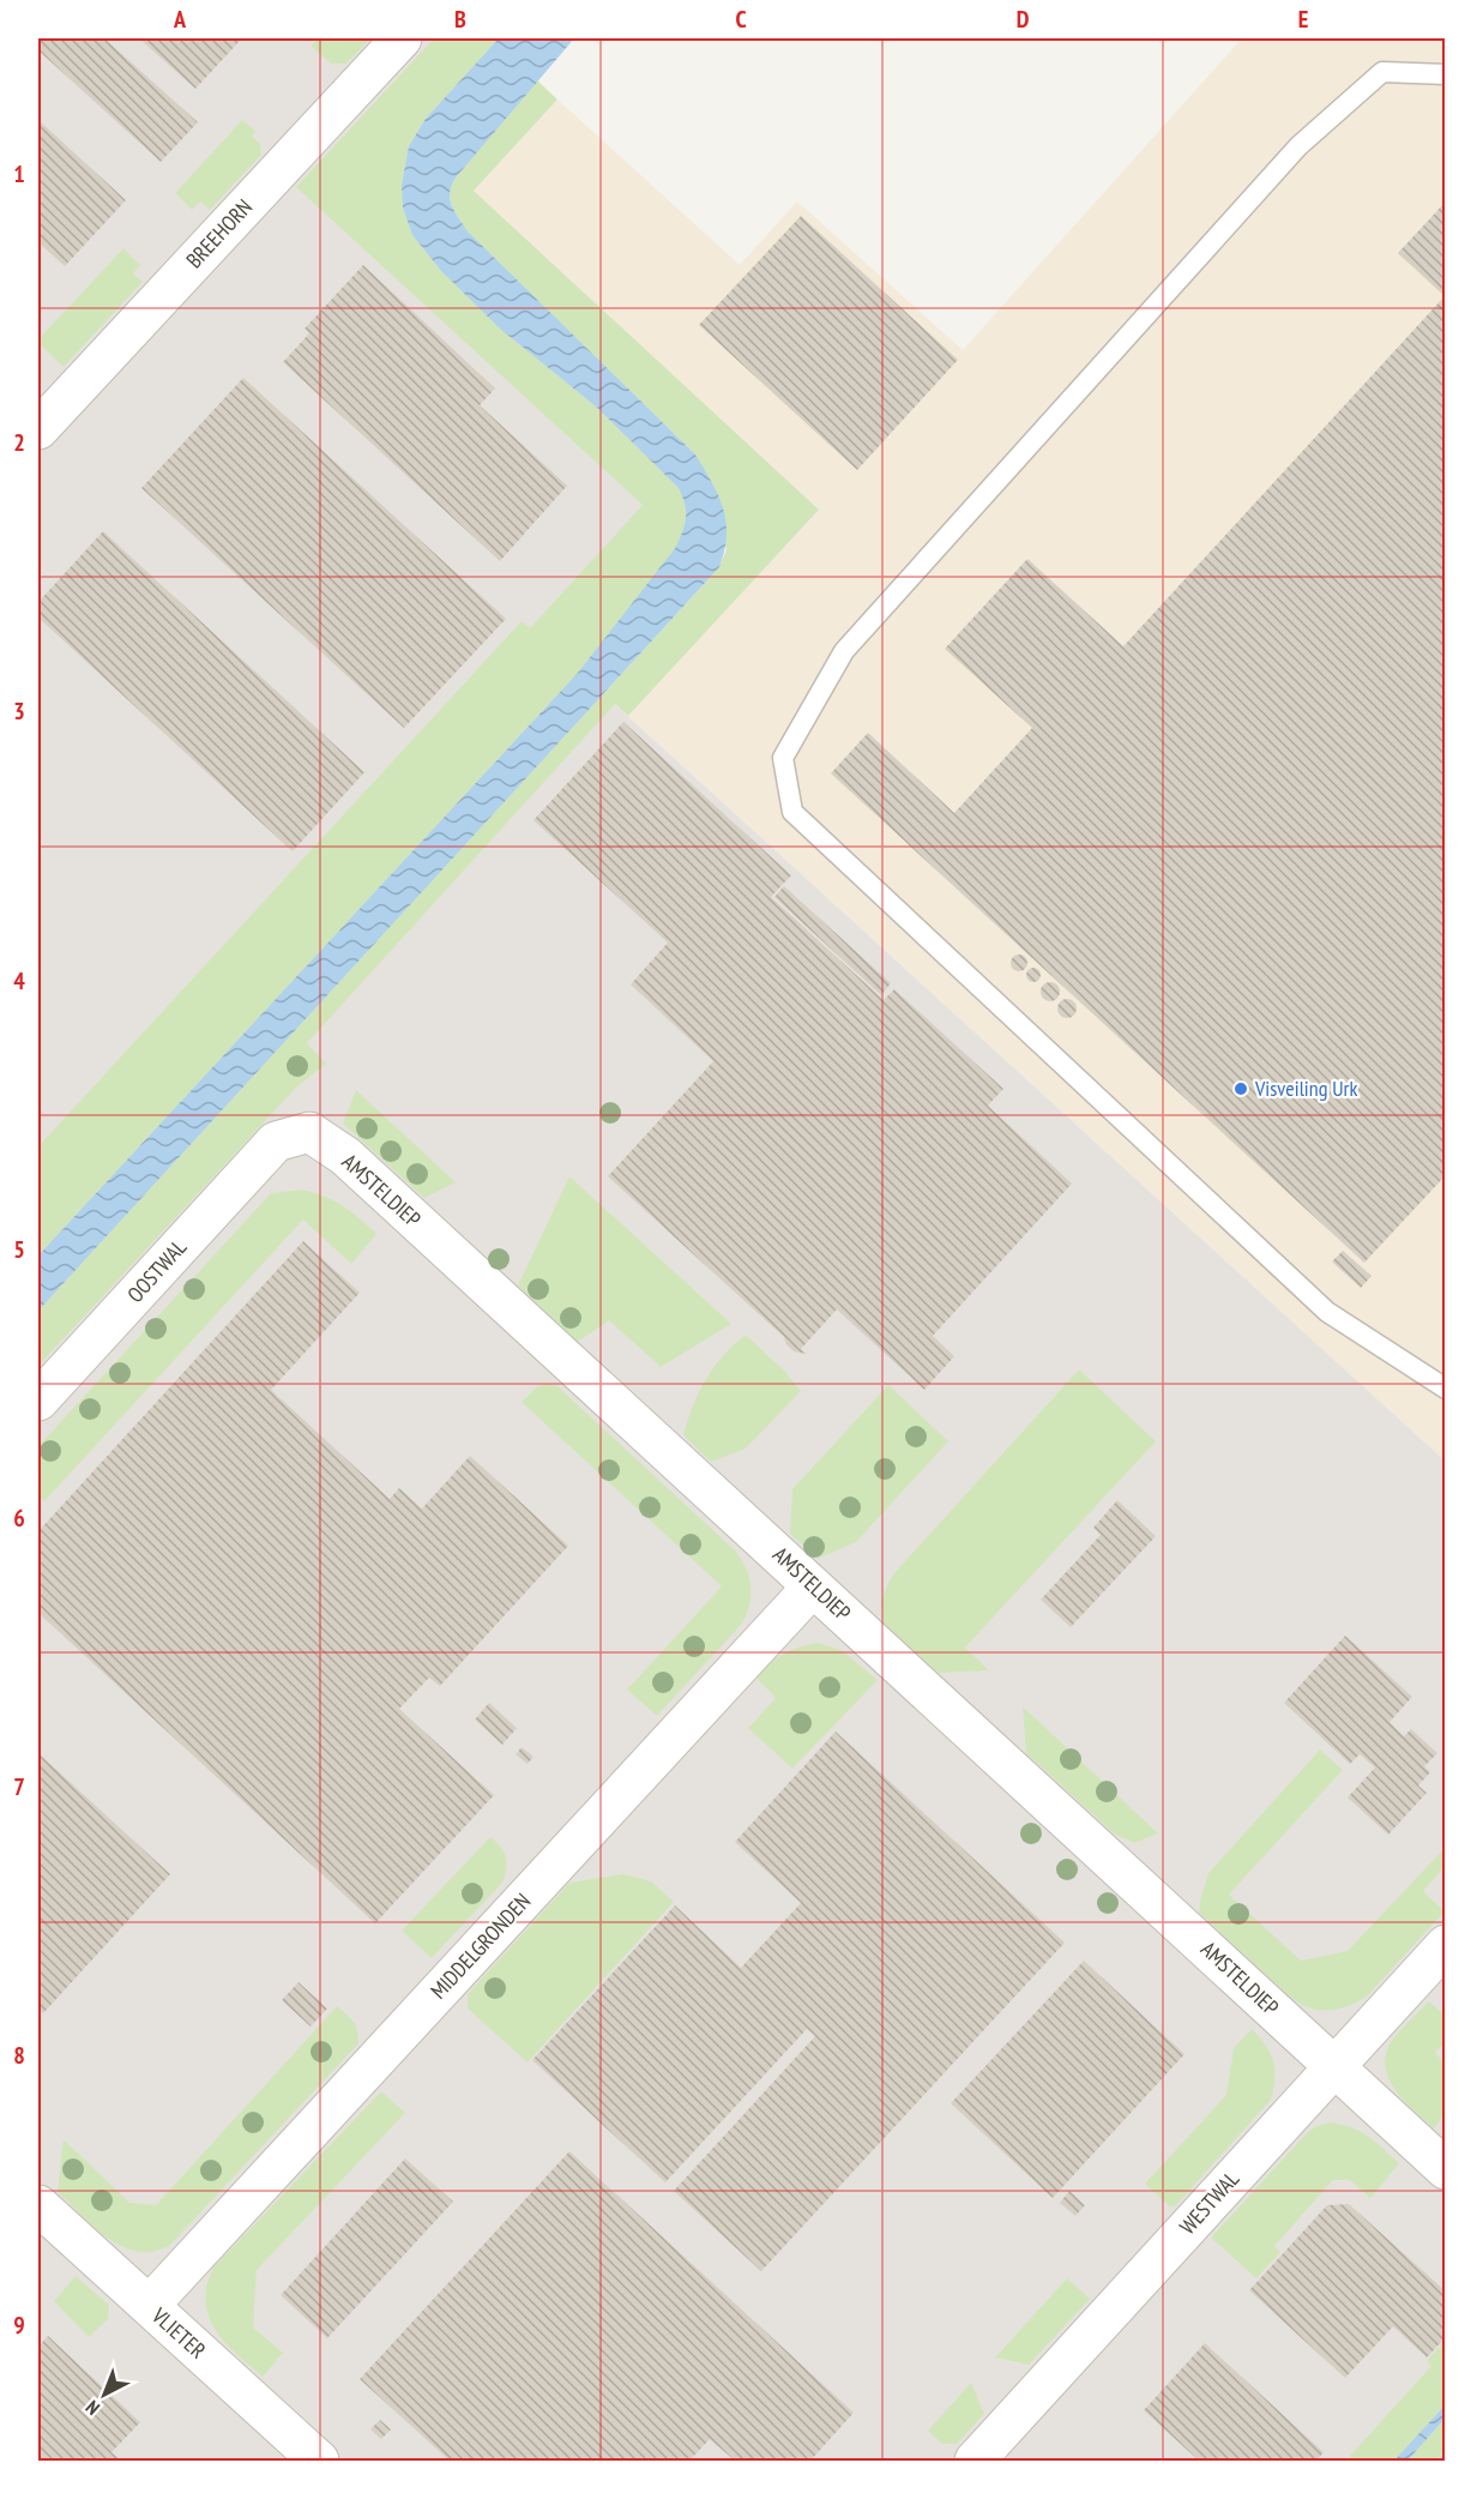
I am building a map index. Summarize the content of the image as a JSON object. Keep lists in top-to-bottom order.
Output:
{
  "streets": {
    "street": [
      "BREEHORN",
      "AMSTELDIEP",
      "OOSTWAL",
      "MIDDELGRONDEN",
      "WESTWAL",
      "VLIETER"
    ]
  },
  "crossings": [
    ["AMSTELDIEP", "OOSTWAL"],
    ["AMSTELDIEP", "MIDDELGRONDEN"],
    ["AMSTELDIEP", "WESTWAL"],
    ["MIDDELGRONDEN", "VLIETER"]
  ],
  "places": ["Visveiling Urk"],
  "north": "bottom left",
  "grid": {
    "columns": [
      "A",
      "B",
      "C",
      "D",
      "E"
    ],
    "rows": [
      "1",
      "2",
      "3",
      "4",
      "5",
      "6",
      "7",
      "8",
      "9"
    ]
  }
}
